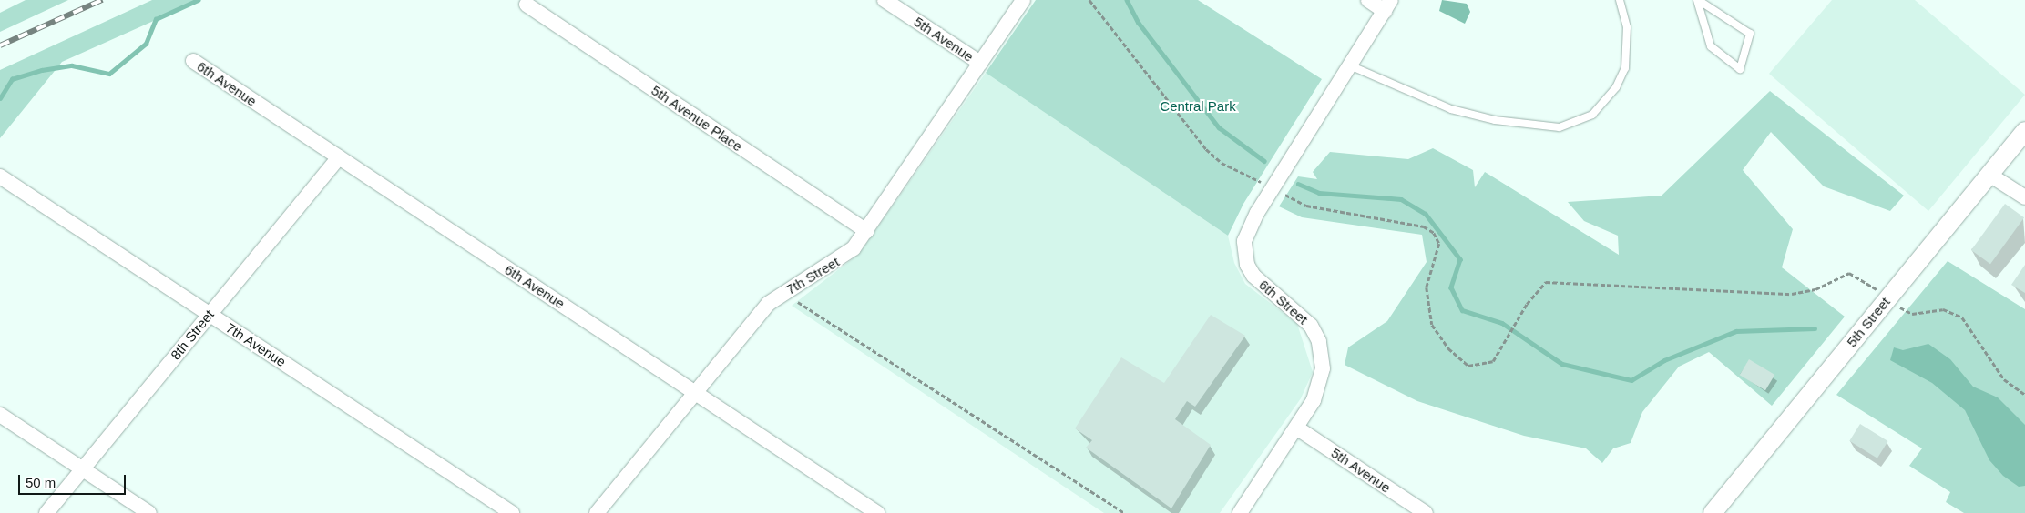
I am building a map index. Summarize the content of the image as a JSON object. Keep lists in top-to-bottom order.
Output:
{
  "streets": {
    "street": [
      "5th Avenue",
      "6th Avenue",
      "5th Avenue Place",
      "7th Street",
      "6th Street",
      "5th Street",
      "8th Street",
      "7th Avenue"
    ]
  },
  "crossings": [
    ["5th Avenue", "7th Street"],
    ["5th Avenue", "6th Street"],
    ["6th Avenue", "7th Street"],
    ["6th Avenue", "8th Street"],
    ["5th Avenue Place", "7th Street"],
    ["8th Street", "7th Avenue"]
  ],
  "parks": ["Central Park"],
  "scale_bar": "50 m"
}
